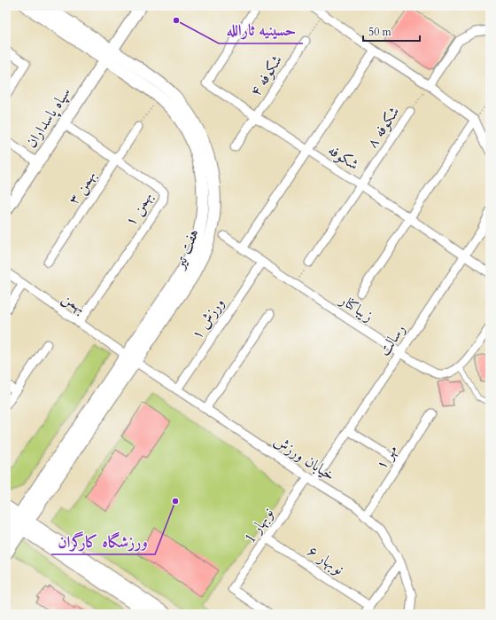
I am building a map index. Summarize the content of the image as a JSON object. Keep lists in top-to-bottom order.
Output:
{
  "streets": {
    "main road": ["سپاه پاسداران", "هفت تیر"],
    "street": [
      "شکوفه ۴",
      "شکوفه ۸",
      "شکوفه",
      "بهمن ۳",
      "بهمن ۱",
      "بهمن",
      "زیباکنار",
      "ورزش ۱",
      "رسالت",
      "مهر ۱",
      "خیابان ورزش",
      "نوبهار 1",
      "نوبهار ۶"
    ]
  },
  "crossings": [
    ["شکوفه ۴", "شکوفه"],
    ["سپاه پاسداران", "بهمن ۱"],
    ["سپاه پاسداران", "هفت تیر"],
    ["شکوفه ۸", "شکوفه"],
    ["شکوفه", "رسالت"],
    ["بهمن ۳", "بهمن ۱"],
    ["بهمن ۱", "بهمن"],
    ["هفت تیر", "بهمن"],
    ["هفت تیر", "خیابان ورزش"],
    ["بهمن", "خیابان ورزش"],
    ["زیباکنار", "ورزش ۱"],
    ["زیباکنار", "رسالت"],
    ["ورزش ۱", "خیابان ورزش"],
    ["رسالت", "خیابان ورزش"],
    ["رسالت", "نوبهار 1"],
    ["مهر ۱", "خیابان ورزش"],
    ["خیابان ورزش", "نوبهار 1"],
    ["نوبهار 1", "نوبهار ۶"]
  ],
  "places": ["حسینیه ثارالله", "ورزشگاه کارگران"],
  "scale_bar": "50 m"
}
